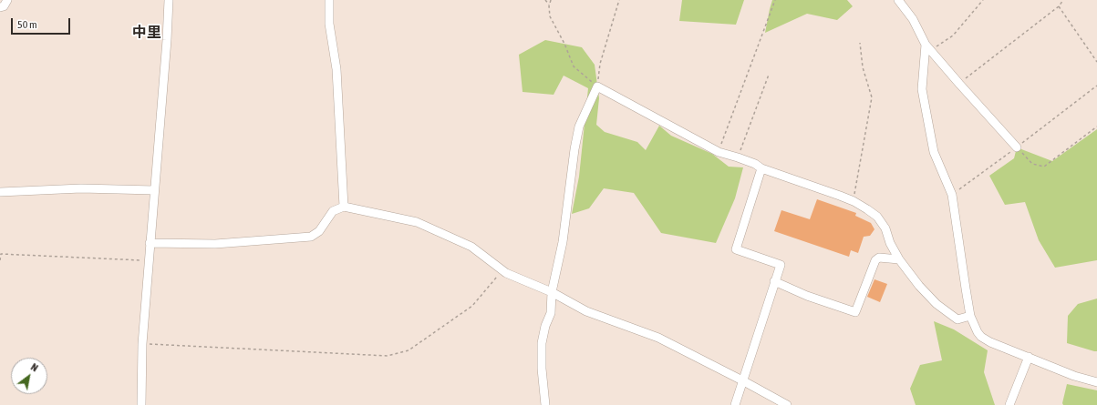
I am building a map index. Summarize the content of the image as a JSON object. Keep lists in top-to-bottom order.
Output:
{
  "districts": ["中里"],
  "scale_bar": "50 m",
  "north": "top right"
}
